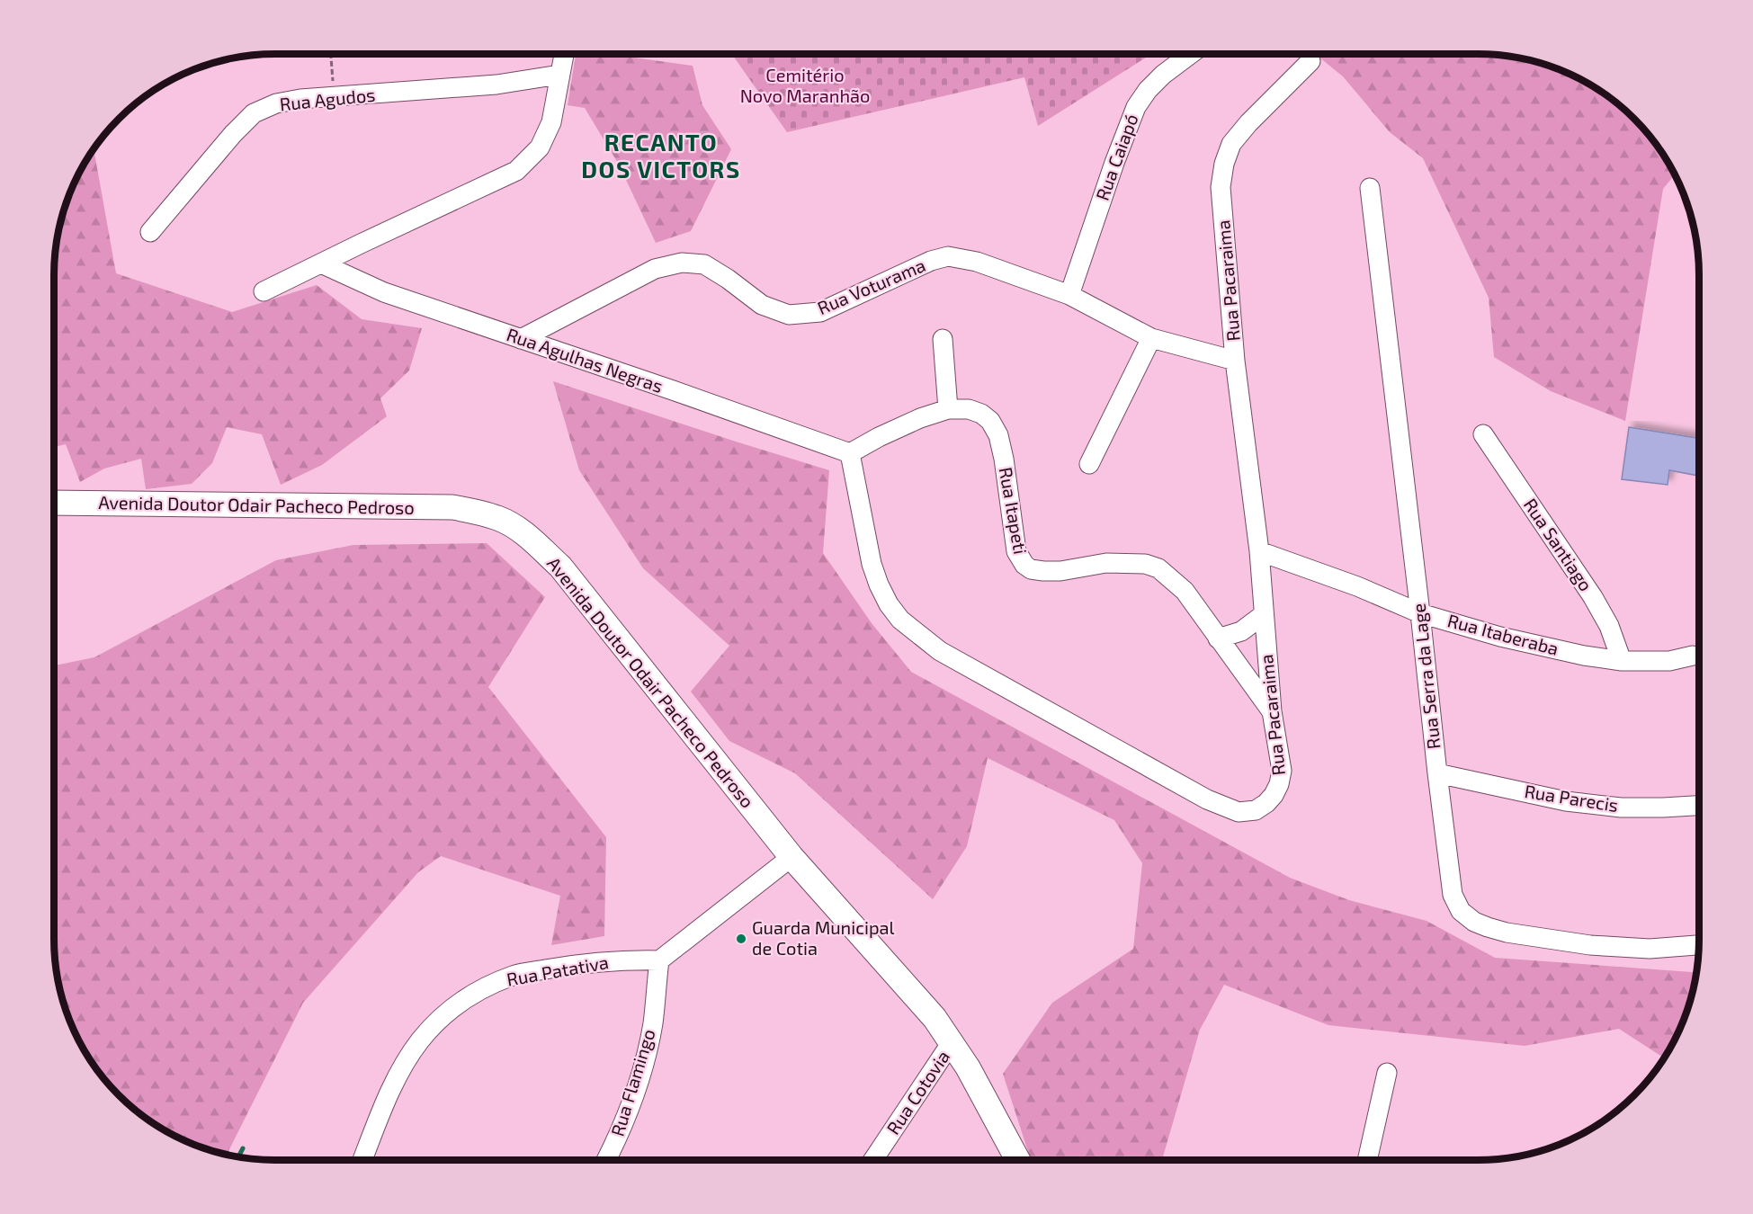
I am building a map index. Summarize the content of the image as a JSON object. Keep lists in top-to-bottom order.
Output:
{
  "streets": {
    "main road": ["Avenida Doutor Odair Pacheco Pedroso"],
    "street": [
      "Rua Agudos",
      "Rua Caiapó",
      "Rua Pacaraima",
      "Rua Voturama",
      "Rua Agulhas Negras",
      "Rua Itapeti",
      "Rua Santiago",
      "Rua Itaberaba",
      "Rua Serra da Lage",
      "Rua Parecis",
      "Rua Patativa",
      "Rua Flamingo",
      "Rua Cotovia"
    ]
  },
  "crossings": [
    ["Rua Caiapó", "Rua Voturama"],
    ["Rua Pacaraima", "Rua Voturama"],
    ["Rua Pacaraima", "Rua Agulhas Negras"],
    ["Rua Pacaraima", "Rua Itapeti"],
    ["Rua Pacaraima", "Rua Itaberaba"],
    ["Rua Voturama", "Rua Agulhas Negras"],
    ["Rua Agulhas Negras", "Rua Itapeti"],
    ["Avenida Doutor Odair Pacheco Pedroso", "Rua Cotovia"],
    ["Rua Santiago", "Rua Itaberaba"],
    ["Rua Itaberaba", "Rua Serra da Lage"],
    ["Rua Serra da Lage", "Rua Parecis"],
    ["Rua Patativa", "Rua Flamingo"]
  ],
  "districts": ["RECANTO DOS VICTORS"],
  "parks": ["Cemitério Novo Maranhão"],
  "places": ["Guarda Municipal de Cotia"]
}
